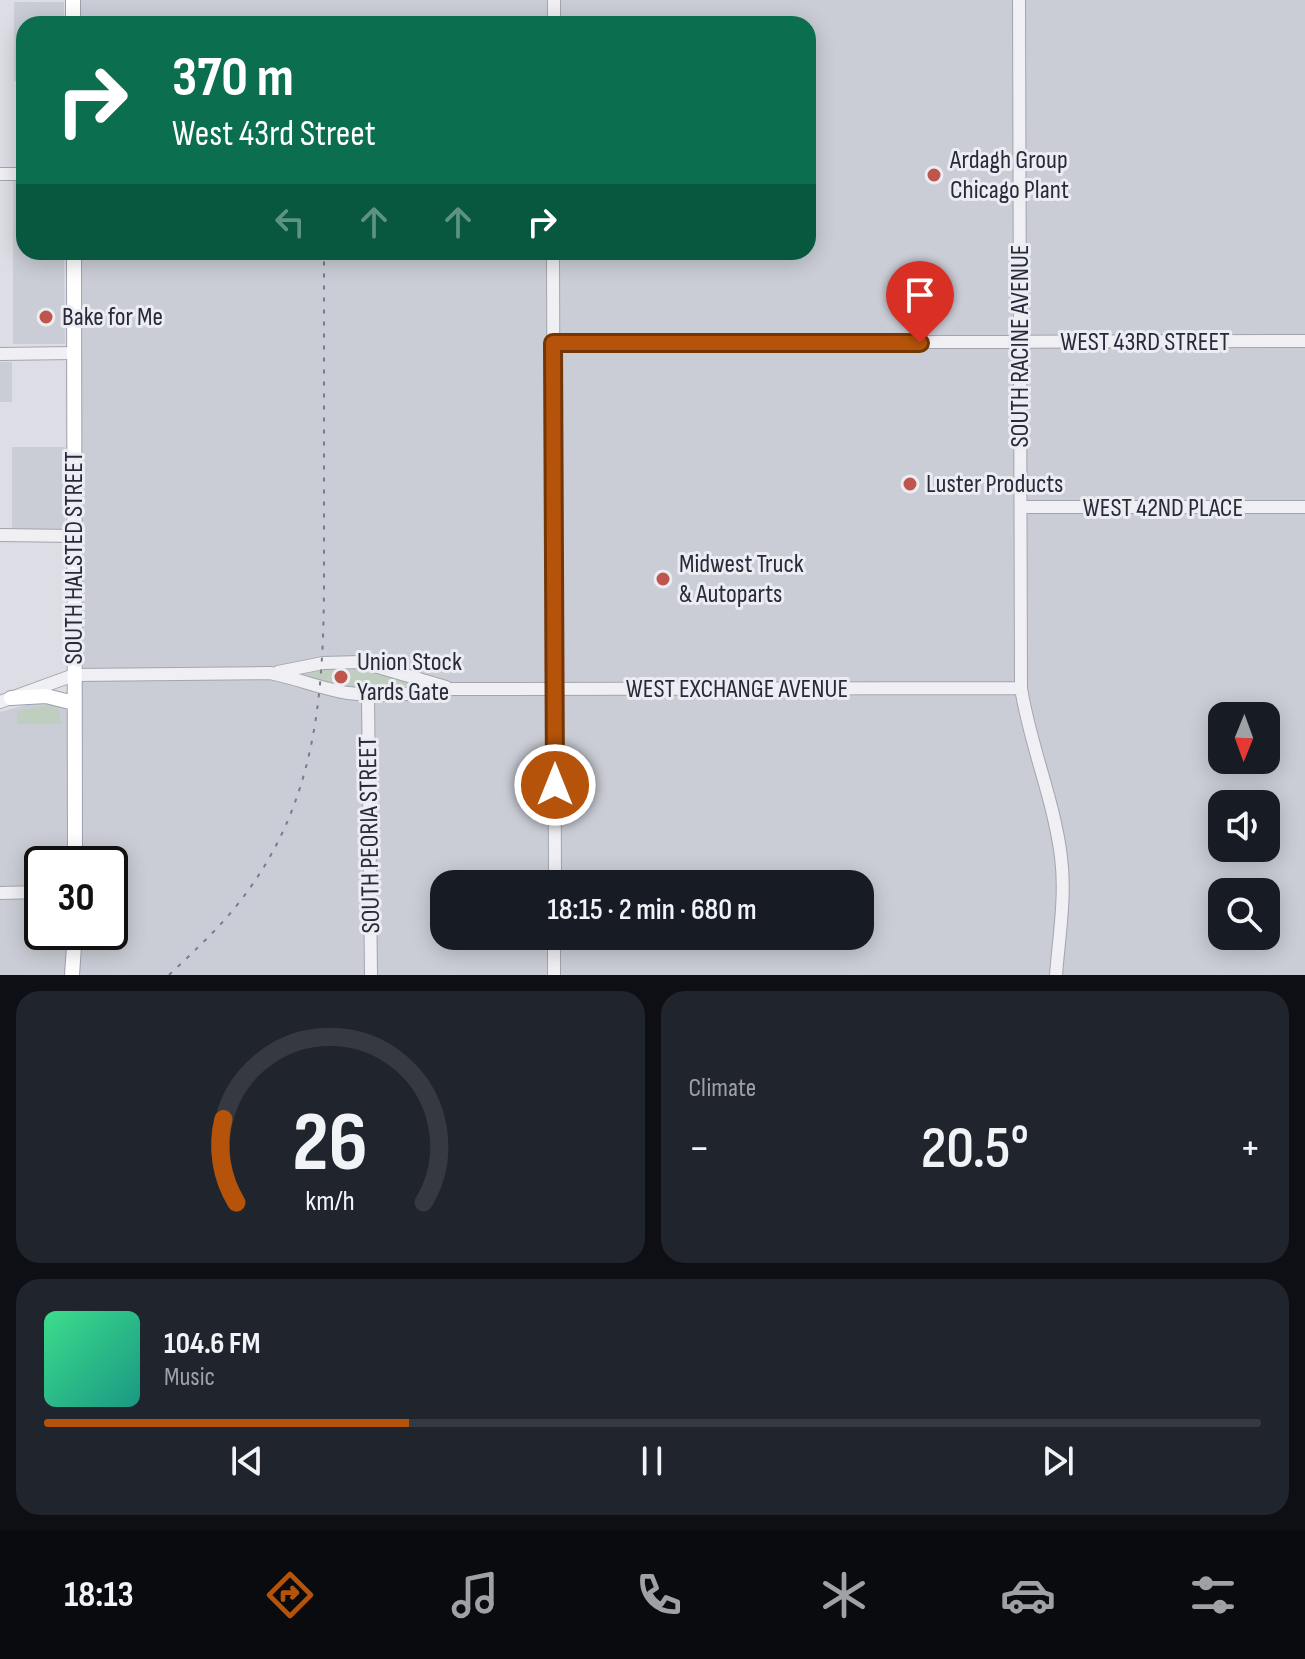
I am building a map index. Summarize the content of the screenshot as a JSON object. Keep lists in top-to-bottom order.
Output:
{
  "streets": {
    "main road": ["SOUTH HALSTED STREET"],
    "street": [
      "WEST 43RD STREET",
      "SOUTH RACINE AVENUE",
      "WEST 42ND PLACE",
      "WEST EXCHANGE AVENUE",
      "SOUTH PEORIA STREET"
    ]
  },
  "crossings": [
    ["WEST 43RD STREET", "SOUTH RACINE AVENUE"],
    ["SOUTH RACINE AVENUE", "WEST 42ND PLACE"],
    ["SOUTH RACINE AVENUE", "WEST EXCHANGE AVENUE"],
    ["SOUTH HALSTED STREET", "WEST EXCHANGE AVENUE"],
    ["WEST EXCHANGE AVENUE", "SOUTH PEORIA STREET"]
  ],
  "places": [
    "Ardagh Group Chicago Plant",
    "Bake for Me",
    "Luster Products",
    "Midwest Truck & Autoparts",
    "Union Stock Yards Gate"
  ],
  "north": "bottom",
  "page": {
    "turn": ["370 m", "West 43rd Street"],
    "limit": "30",
    "trip": "18:15 · 2 min · 680 m",
    "tile": "Climate",
    "heat": ["−", "20.5°", "+"],
    "song": ["104.6 FM", "Music"],
    "tabs": "18:13",
    "gauge": ["26", "km/h"]
  }
}
